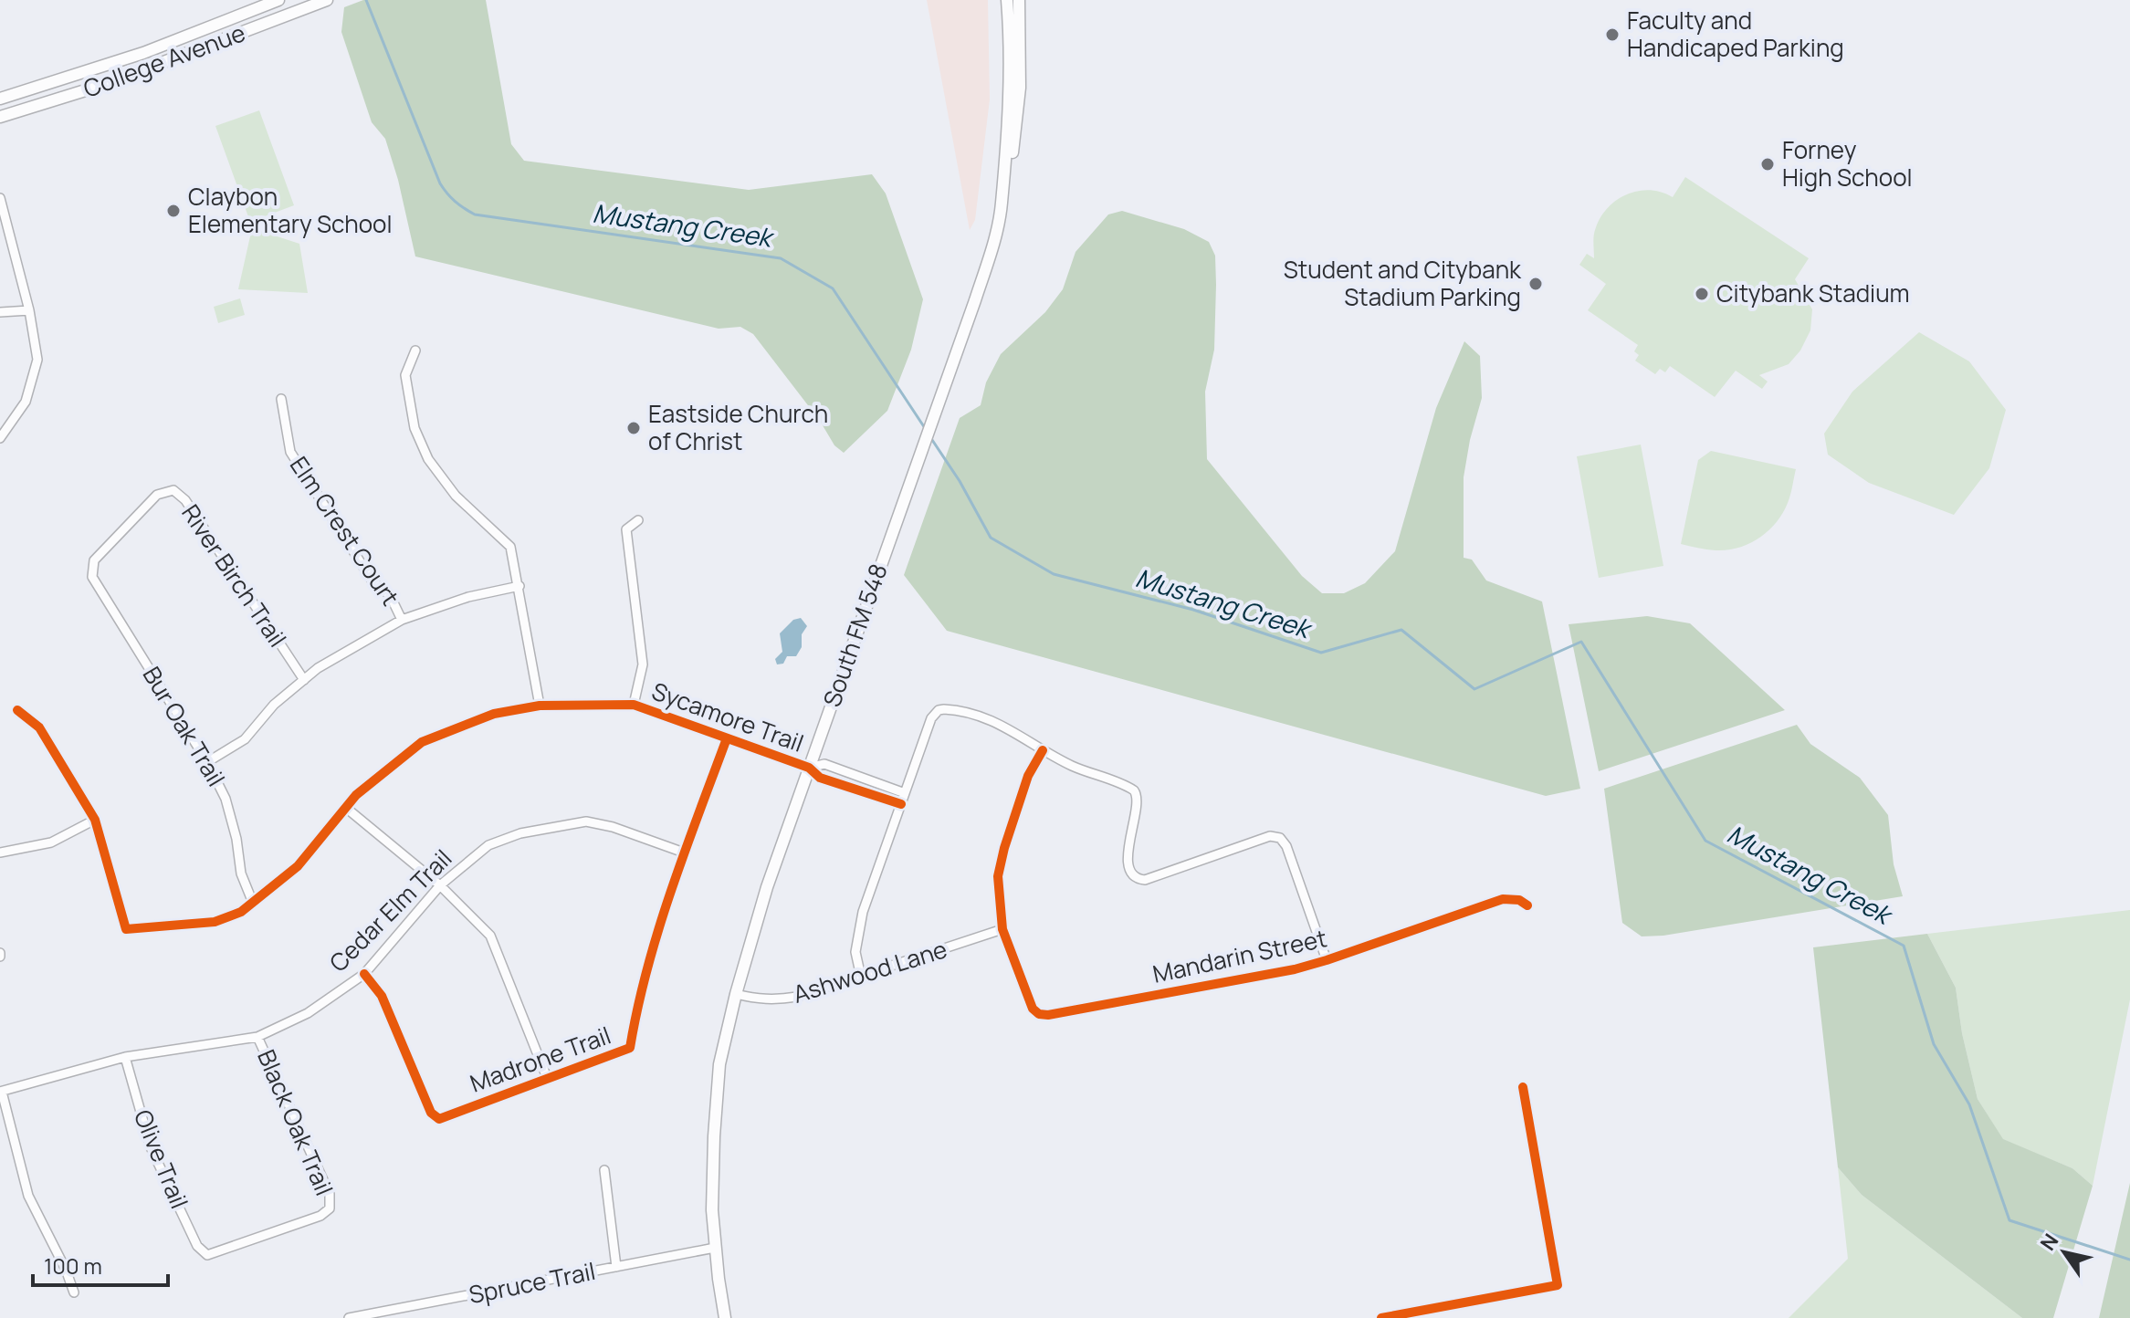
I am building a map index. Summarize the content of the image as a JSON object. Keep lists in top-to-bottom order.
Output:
{
  "streets": {
    "main road": ["College Avenue", "South FM 548"],
    "street": [
      "Elm Crest Court",
      "River Birch Trail",
      "Sycamore Trail",
      "Bur Oak Trail",
      "Cedar Elm Trail",
      "Mandarin Street",
      "Ashwood Lane",
      "Madrone Trail",
      "Black Oak Trail",
      "Olive Trail",
      "Spruce Trail"
    ]
  },
  "crossings": [
    ["River Birch Trail", "Bur Oak Trail"],
    ["South FM 548", "Sycamore Trail"],
    ["South FM 548", "Ashwood Lane"],
    ["South FM 548", "Spruce Trail"],
    ["Sycamore Trail", "Bur Oak Trail"],
    ["Sycamore Trail", "Madrone Trail"],
    ["Cedar Elm Trail", "Madrone Trail"],
    ["Cedar Elm Trail", "Black Oak Trail"],
    ["Cedar Elm Trail", "Olive Trail"],
    ["Mandarin Street", "Ashwood Lane"],
    ["Black Oak Trail", "Olive Trail"]
  ],
  "water": ["Mustang Creek"],
  "places": [
    "Faculty and Handicaped Parking",
    "Forney High School",
    "Claybon Elementary School",
    "Student and Citybank Stadium Parking",
    "Citybank Stadium",
    "Eastside Church of Christ"
  ],
  "scale_bar": "100 m",
  "north": "top left"
}
